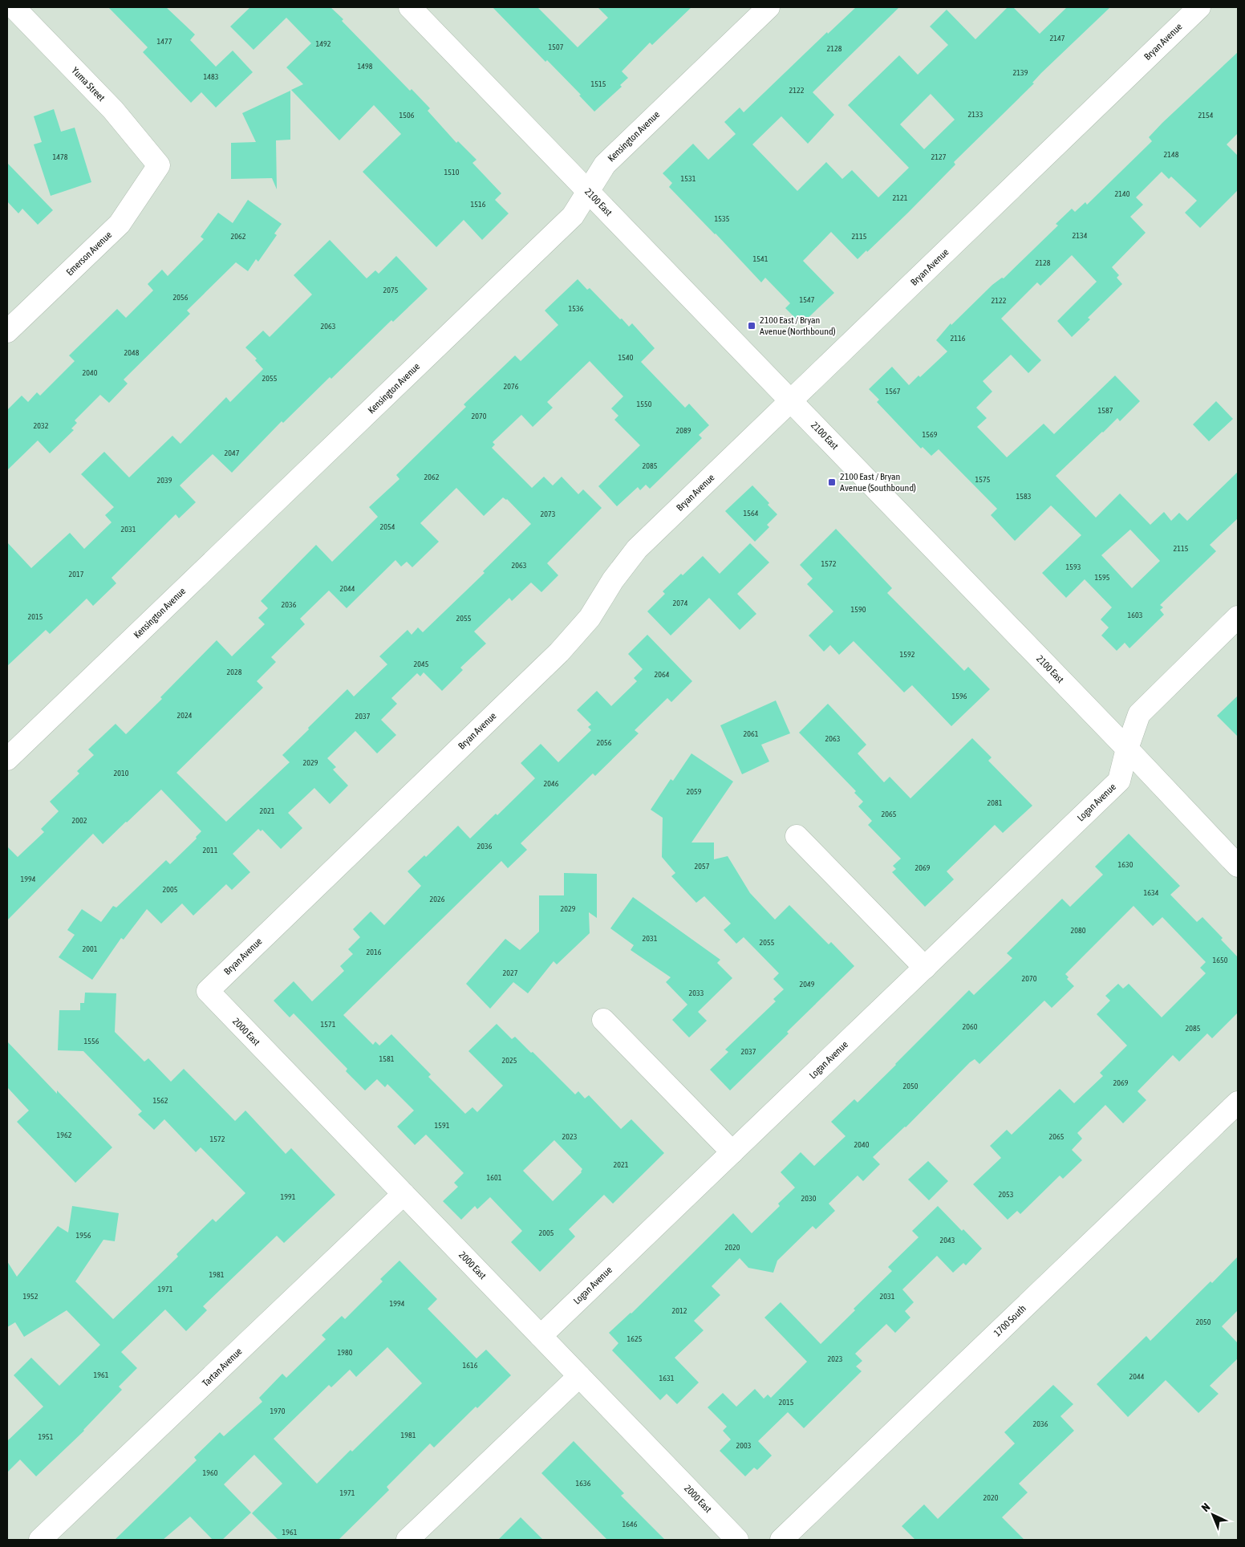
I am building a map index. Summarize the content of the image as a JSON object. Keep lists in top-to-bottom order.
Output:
{
  "streets": {
    "street": [
      "Bryan Avenue",
      "Yuma Street",
      "Kensington Avenue",
      "2100 East",
      "Emerson Avenue",
      "Logan Avenue",
      "2000 East",
      "1700 South",
      "Tartan Avenue"
    ]
  },
  "crossings": [
    ["Bryan Avenue", "2100 East"],
    ["Bryan Avenue", "2000 East"],
    ["Yuma Street", "Emerson Avenue"],
    ["Kensington Avenue", "2100 East"],
    ["2100 East", "Logan Avenue"],
    ["Logan Avenue", "2000 East"],
    ["2000 East", "Tartan Avenue"]
  ],
  "places": {
    "transit": ["2100 East / Bryan Avenue (Northbound)", "2100 East / Bryan Avenue (Southbound)"]
  },
  "house_numbers": [
    "2147",
    "1477",
    "1492",
    "1507",
    "2128",
    "1498",
    "2139",
    "1483",
    "1515",
    "2122",
    "2133",
    "1506",
    "2154",
    "2148",
    "1478",
    "2127",
    "1510",
    "1531",
    "2140",
    "2121",
    "1516",
    "1535",
    "2134",
    "2062",
    "2115",
    "1541",
    "2128",
    "2075",
    "2056",
    "1547",
    "2122",
    "1536",
    "2063",
    "2116",
    "2048",
    "1540",
    "2040",
    "2055",
    "2076",
    "1567",
    "1550",
    "1587",
    "2070",
    "2032",
    "2089",
    "1569",
    "2047",
    "2085",
    "2062",
    "1575",
    "2039",
    "1583",
    "1564",
    "2073",
    "2054",
    "2031",
    "2115",
    "1572",
    "2063",
    "1593",
    "2017",
    "1595",
    "2044",
    "2074",
    "2036",
    "1590",
    "1603",
    "2015",
    "2055",
    "1592",
    "2045",
    "2028",
    "2064",
    "1596",
    "2024",
    "2037",
    "2061",
    "2063",
    "2056",
    "2029",
    "2010",
    "2046",
    "2059",
    "2081",
    "2021",
    "2065",
    "2002",
    "2036",
    "2011",
    "1630",
    "2057",
    "2069",
    "1994",
    "2005",
    "1634",
    "2026",
    "2029",
    "2080",
    "2031",
    "2055",
    "2001",
    "2016",
    "1650",
    "2027",
    "2070",
    "2049",
    "2033",
    "1571",
    "2060",
    "2085",
    "1556",
    "2037",
    "1581",
    "2025",
    "2069",
    "2050",
    "1562",
    "1591",
    "1962",
    "2023",
    "2065",
    "1572",
    "2040",
    "2021",
    "1601",
    "2053",
    "1991",
    "2030",
    "2005",
    "1956",
    "2043",
    "2020",
    "1981",
    "1971",
    "1952",
    "2031",
    "1994",
    "2012",
    "2050",
    "1625",
    "1980",
    "2023",
    "1616",
    "1961",
    "2044",
    "1631",
    "2015",
    "1970",
    "2036",
    "1981",
    "1951",
    "2003",
    "1960",
    "1636",
    "1971",
    "2020",
    "1646",
    "1961"
  ],
  "north": "top left"
}
